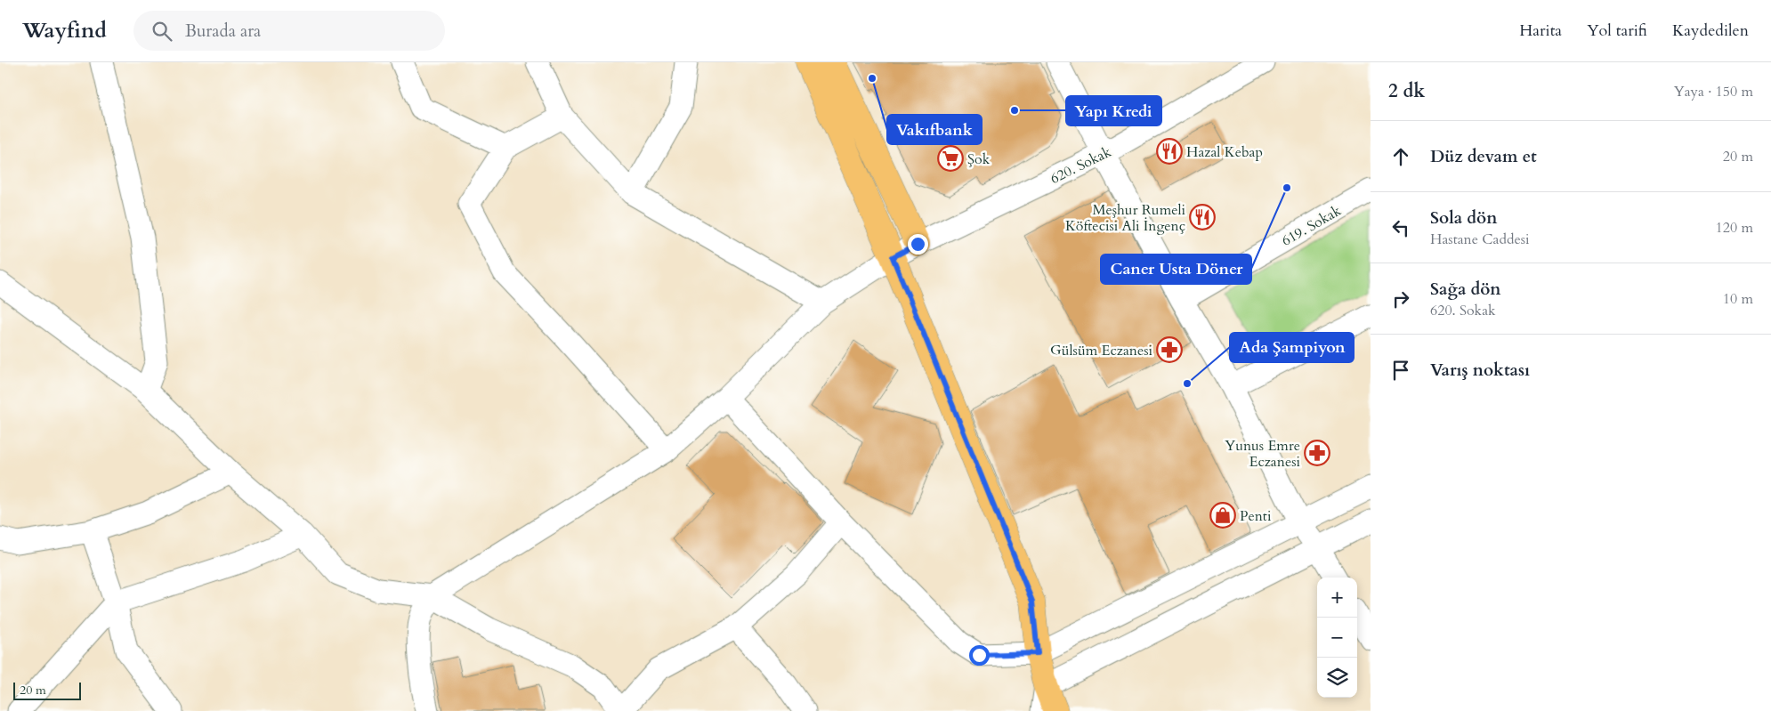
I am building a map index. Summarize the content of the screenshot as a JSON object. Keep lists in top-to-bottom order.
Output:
{
  "streets": {
    "street": ["620. Sokak", "619. Sokak"]
  },
  "places": {
    "other": [
      "Vakıfbank",
      "Yapı Kredi",
      "Caner Usta Döner",
      "Ada Şampiyon"
    ],
    "restaurant": ["Hazal Kebap", "Meşhur Rumeli Köftecisi Ali İngenç"],
    "supermarket": ["Şok"],
    "pharmacy": ["Gülsüm Eczanesi", "Yunus Emre Eczanesi"],
    "shop": ["Penti"]
  },
  "scale_bar": "20 m",
  "page": {
    "header": "Wayfind",
    "search": "Burada ara",
    "nav": ["Harita", "Yol tarifi", "Kaydedilen"],
    "heading": ["2 dk", "Yaya · 150 m"],
    "list": [
      ["Düz devam et", "20 m"],
      ["Sola dön", "Hastane Caddesi", "120 m"],
      ["Sağa dön", "620. Sokak", "10 m"],
      "Varış noktası"
    ],
    "map_buttons": ["+", "−"],
    "scale": "20 m"
  }
}
